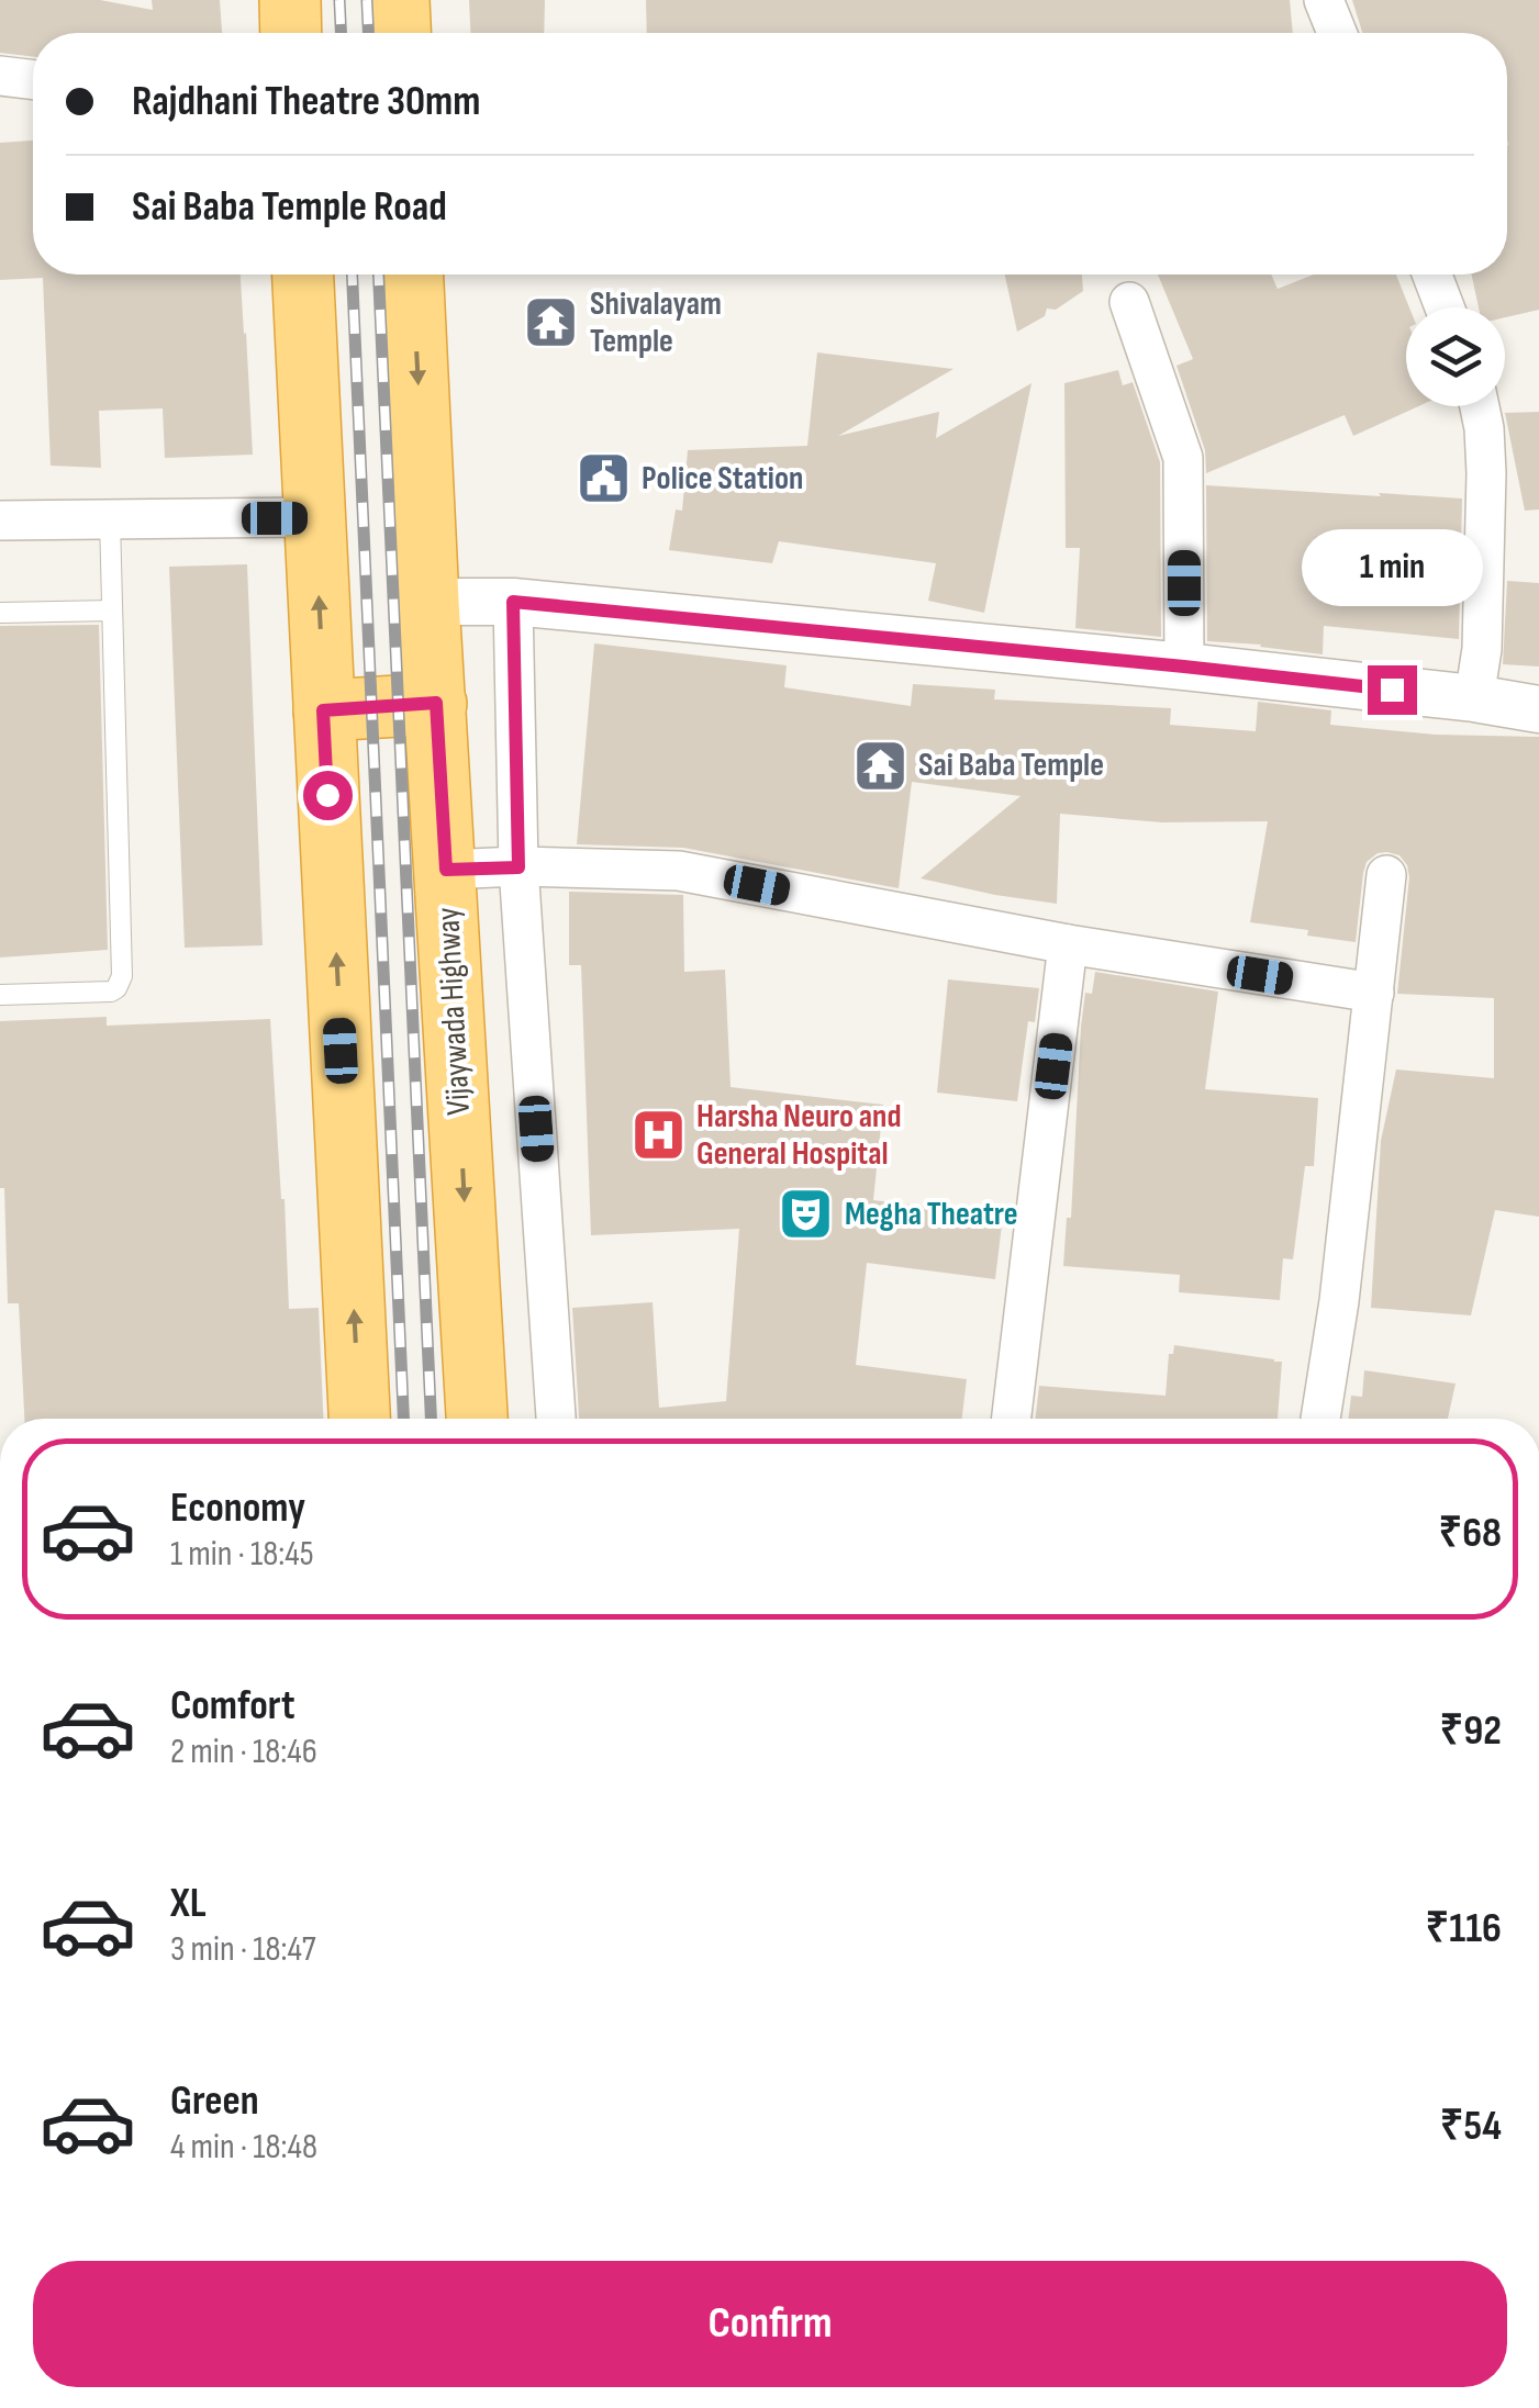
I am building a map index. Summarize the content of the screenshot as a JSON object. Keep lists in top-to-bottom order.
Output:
{
  "streets": {
    "highway": ["Vijaywada Highway"]
  },
  "places": {
    "temple": ["Shivalayam Temple", "Sai Baba Temple"],
    "public building": ["Police Station"],
    "hospital": ["Harsha Neuro and General Hospital"],
    "theatre": ["Megha Theatre"]
  },
  "page": {
    "banner": ["Rajdhani Theatre 30mm", "Sai Baba Temple Road"],
    "bubble": "1 min",
    "list": [
      {
        "name": "Economy",
        "note": "1 min · 18:45",
        "value": "₹68"
      },
      {
        "name": "Comfort",
        "note": "2 min · 18:46",
        "value": "₹92"
      },
      {
        "name": "XL",
        "note": "3 min · 18:47",
        "value": "₹116"
      },
      {
        "name": "Green",
        "note": "4 min · 18:48",
        "value": "₹54"
      }
    ],
    "buttons": "Confirm"
  }
}
